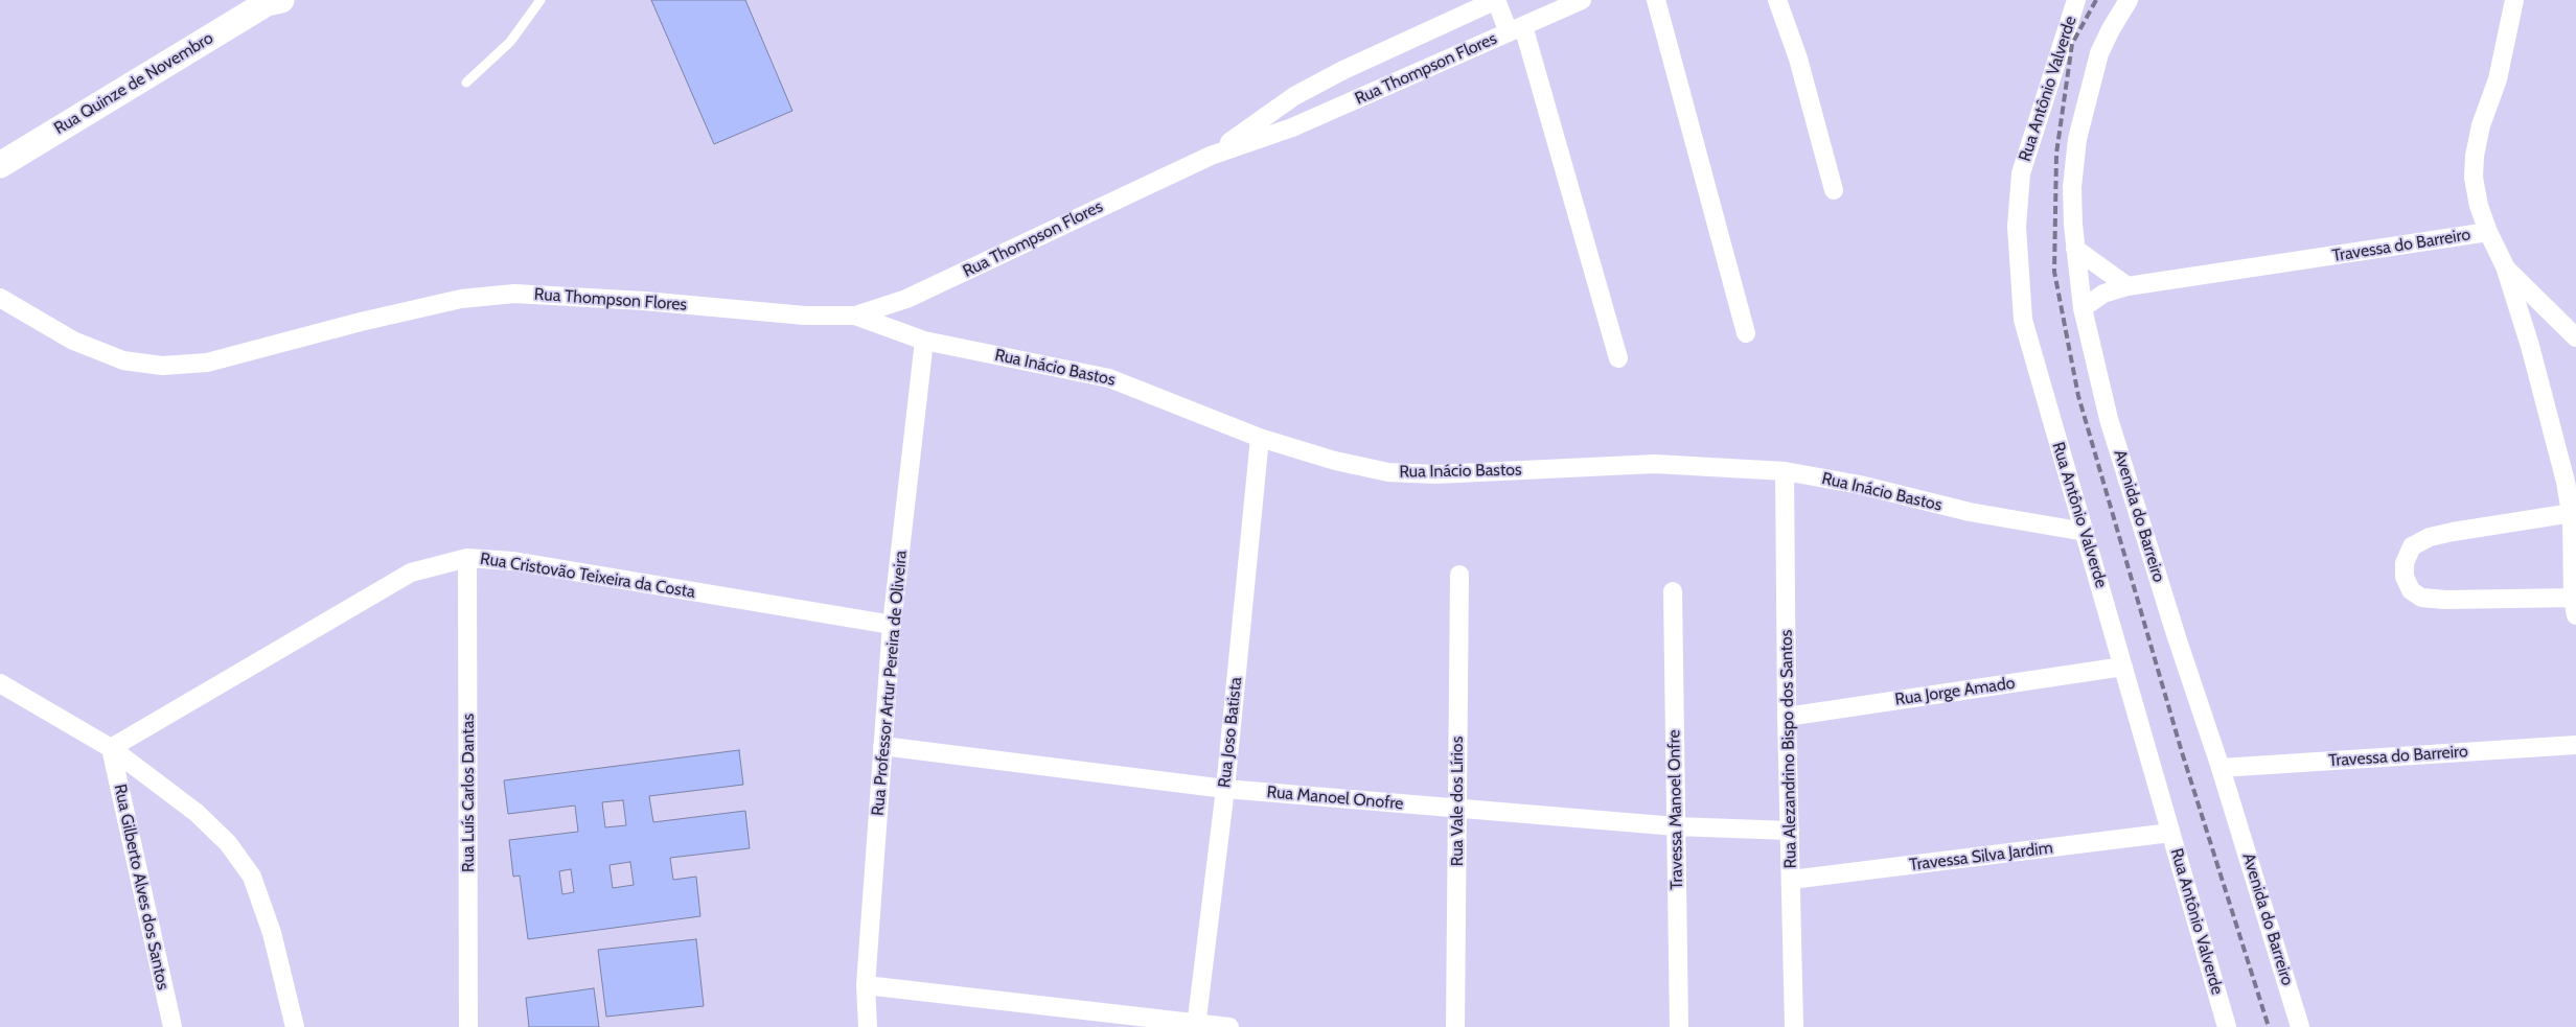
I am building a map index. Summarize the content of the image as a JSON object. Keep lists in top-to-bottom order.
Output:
{
  "streets": {
    "main road": ["Rua Quinze de Novembro"],
    "street": [
      "Rua Thompson Flores",
      "Rua Antônio Valverde",
      "Travessa do Barreiro",
      "Rua Inácio Bastos",
      "Avenida do Barreiro",
      "Rua Cristovão Teixeira da Costa",
      "Rua Professor Artur Pereira de Oliveira",
      "Rua Jorge Amado",
      "Rua Joso Batista",
      "Rua Alezandrino Bispo dos Santos",
      "Rua Luís Carlos Dantas",
      "Rua Manoel Onofre",
      "Rua Vale dos Lírios",
      "Travessa Manoel Onfre",
      "Travessa Silva Jardim",
      "Rua Gilberto Alves dos Santos"
    ]
  },
  "crossings": [
    ["Rua Thompson Flores", "Rua Inácio Bastos"],
    ["Rua Antônio Valverde", "Rua Inácio Bastos"],
    ["Rua Antônio Valverde", "Rua Jorge Amado"],
    ["Rua Antônio Valverde", "Travessa Silva Jardim"],
    ["Travessa do Barreiro", "Avenida do Barreiro"],
    ["Rua Inácio Bastos", "Rua Professor Artur Pereira de Oliveira"],
    ["Rua Inácio Bastos", "Rua Joso Batista"],
    ["Rua Inácio Bastos", "Rua Alezandrino Bispo dos Santos"],
    ["Rua Cristovão Teixeira da Costa", "Rua Professor Artur Pereira de Oliveira"],
    ["Rua Cristovão Teixeira da Costa", "Rua Luís Carlos Dantas"],
    ["Rua Cristovão Teixeira da Costa", "Rua Gilberto Alves dos Santos"],
    ["Rua Professor Artur Pereira de Oliveira", "Rua Manoel Onofre"],
    ["Rua Jorge Amado", "Rua Alezandrino Bispo dos Santos"],
    ["Rua Joso Batista", "Rua Manoel Onofre"],
    ["Rua Alezandrino Bispo dos Santos", "Rua Manoel Onofre"],
    ["Rua Alezandrino Bispo dos Santos", "Travessa Silva Jardim"],
    ["Rua Manoel Onofre", "Rua Vale dos Lírios"],
    ["Rua Manoel Onofre", "Travessa Manoel Onfre"]
  ]
}
